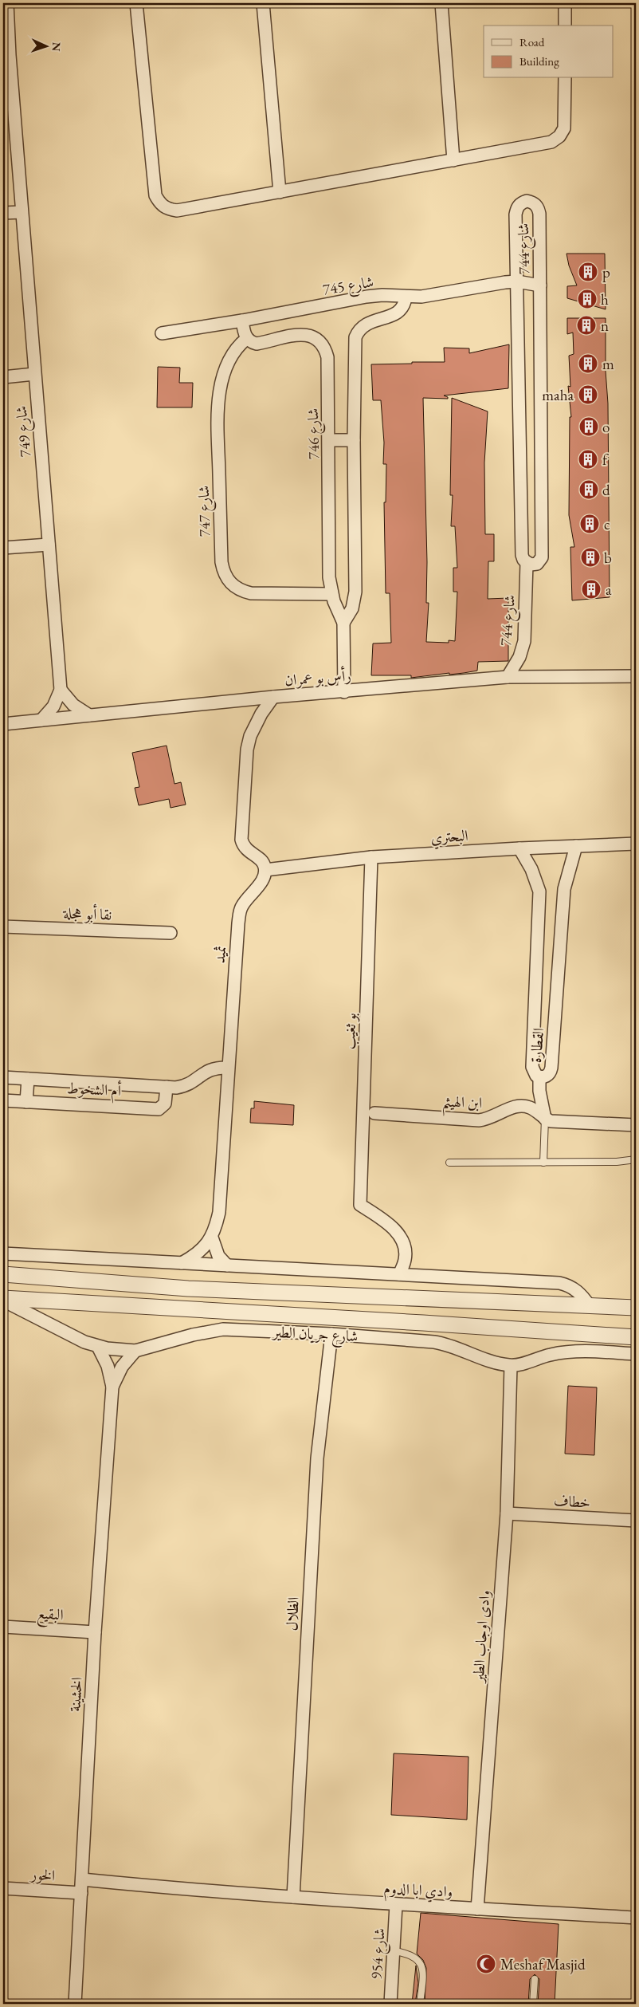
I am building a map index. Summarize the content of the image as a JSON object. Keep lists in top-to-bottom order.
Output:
{
  "streets": {
    "street": [
      "شارع 744",
      "شارع 745",
      "شارع 749",
      "شارع 746",
      "شارع 747",
      "رأس بو عمران",
      "البحتري",
      "نقا أبو هجلة",
      "ثميد",
      "بو ثغيب",
      "القطارة",
      "أم الشخوط",
      "ابن الهيثم",
      "شارع جريان الطير",
      "خطاف",
      "البقيع",
      "الظلال",
      "وادى اوجاب الطير",
      "الخشينة",
      "الخور",
      "وادي ابا الدوم",
      "شارع 954"
    ]
  },
  "crossings": [
    ["شارع 744", "شارع 745"],
    ["شارع 744", "رأس بو عمران"],
    ["شارع 745", "شارع 746"],
    ["شارع 749", "رأس بو عمران"],
    ["شارع 746", "شارع 747"],
    ["شارع 746", "رأس بو عمران"],
    ["البحتري", "ثميد"],
    ["البحتري", "بو ثغيب"],
    ["البحتري", "القطارة"],
    ["ثميد", "أم الشخوط"],
    ["شارع جريان الطير", "الظلال"],
    ["شارع جريان الطير", "وادى اوجاب الطير"],
    ["شارع جريان الطير", "الخشينة"],
    ["خطاف", "وادى اوجاب الطير"],
    ["البقيع", "الخشينة"],
    ["الظلال", "وادي ابا الدوم"],
    ["وادى اوجاب الطير", "وادي ابا الدوم"],
    ["الخشينة", "الخور"],
    ["الخشينة", "وادي ابا الدوم"],
    ["وادي ابا الدوم", "شارع 954"]
  ],
  "places": {
    "building": [
      "p",
      "h",
      "n",
      "m",
      "maha",
      "o",
      "f",
      "d",
      "c",
      "b",
      "a"
    ],
    "mosque": ["Meshaf Masjid"]
  },
  "legend": ["Road", "Building"],
  "north": "right"
}
